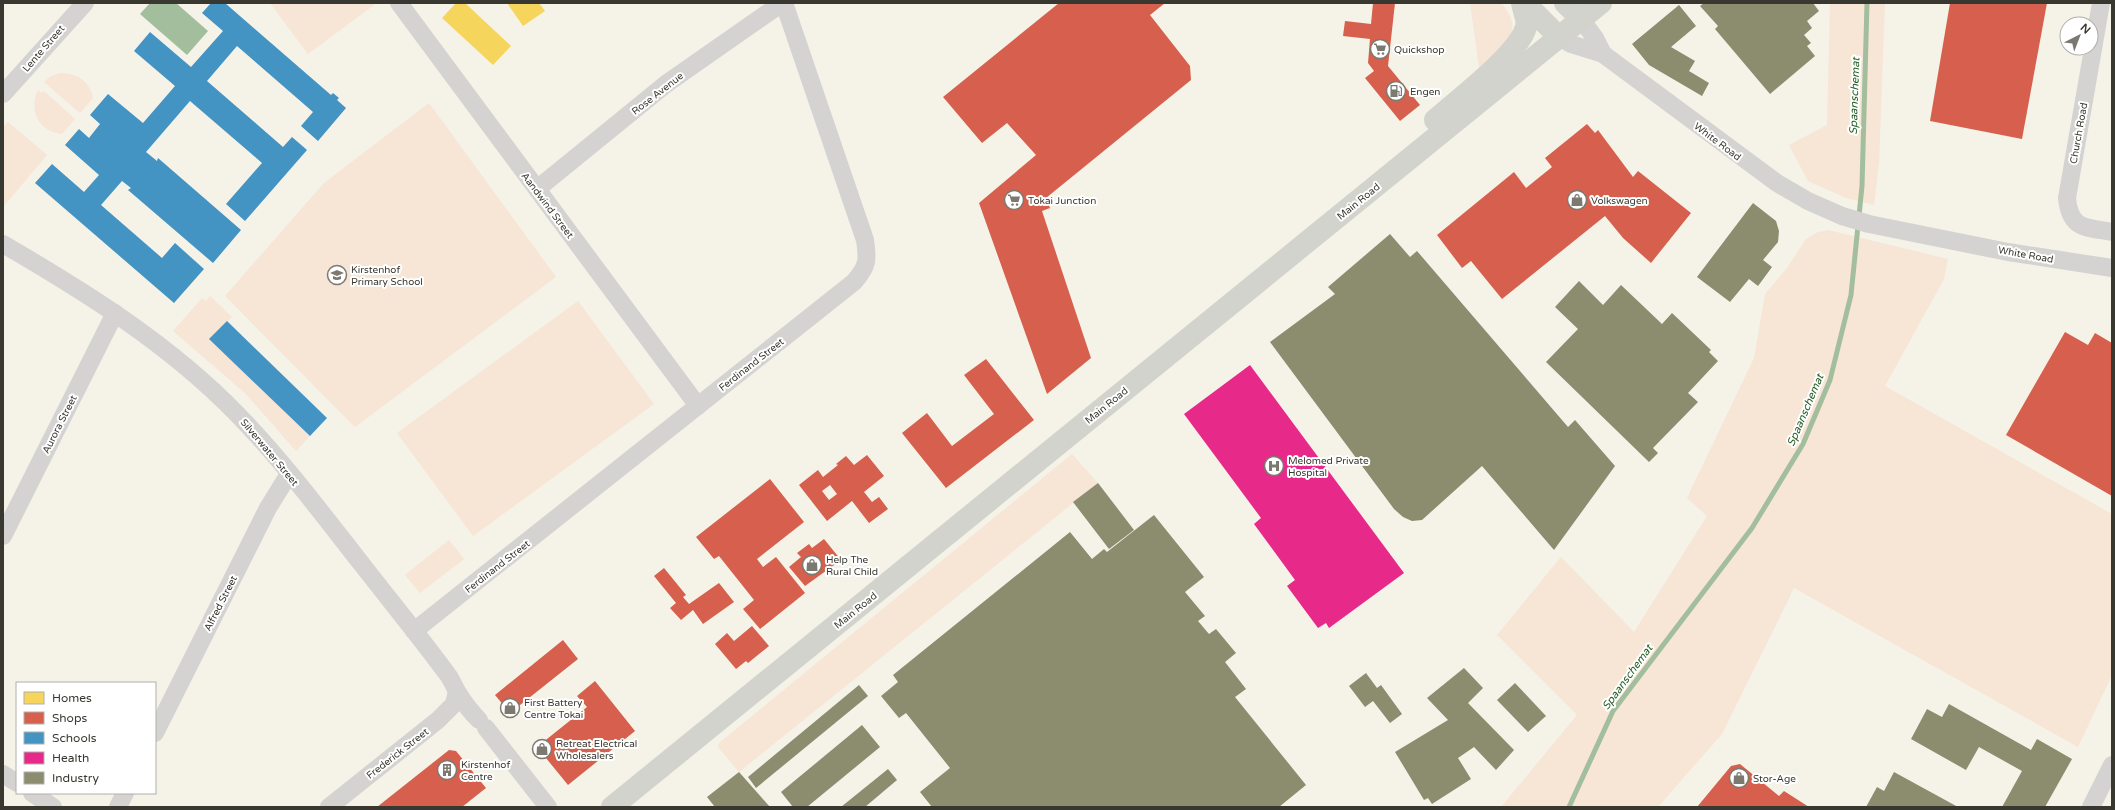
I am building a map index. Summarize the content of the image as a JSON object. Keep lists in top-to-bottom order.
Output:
{
  "streets": {
    "main road": ["Main Road"],
    "street": [
      "Lente Street",
      "Rose Avenue",
      "Church Road",
      "White Road",
      "Aandwind Street",
      "Ferdinand Street",
      "Aurora Street",
      "Silverwater Street",
      "Alfred Street",
      "Frederick Street"
    ]
  },
  "crossings": [
    ["Rose Avenue", "Aandwind Street"],
    ["Rose Avenue", "Ferdinand Street"],
    ["White Road", "Main Road"],
    ["Aandwind Street", "Ferdinand Street"],
    ["Ferdinand Street", "Silverwater Street"],
    ["Aurora Street", "Silverwater Street"],
    ["Silverwater Street", "Alfred Street"],
    ["Silverwater Street", "Frederick Street"]
  ],
  "water": ["Spaanschemat"],
  "places": {
    "supermarket": ["Quickshop", "Tokai Junction"],
    "fuel station": ["Engen"],
    "shop": [
      "Volkswagen",
      "Help The Rural Child",
      "First Battery Centre Tokai",
      "Retreat Electrical Wholesalers",
      "Stor-Age"
    ],
    "school or university": ["Kirstenhof Primary School"],
    "hospital": ["Melomed Private Hospital"],
    "building": ["Kirstenhof Centre"]
  },
  "legend": [
    "Homes",
    "Shops",
    "Schools",
    "Health",
    "Industry"
  ],
  "north": "top right"
}
